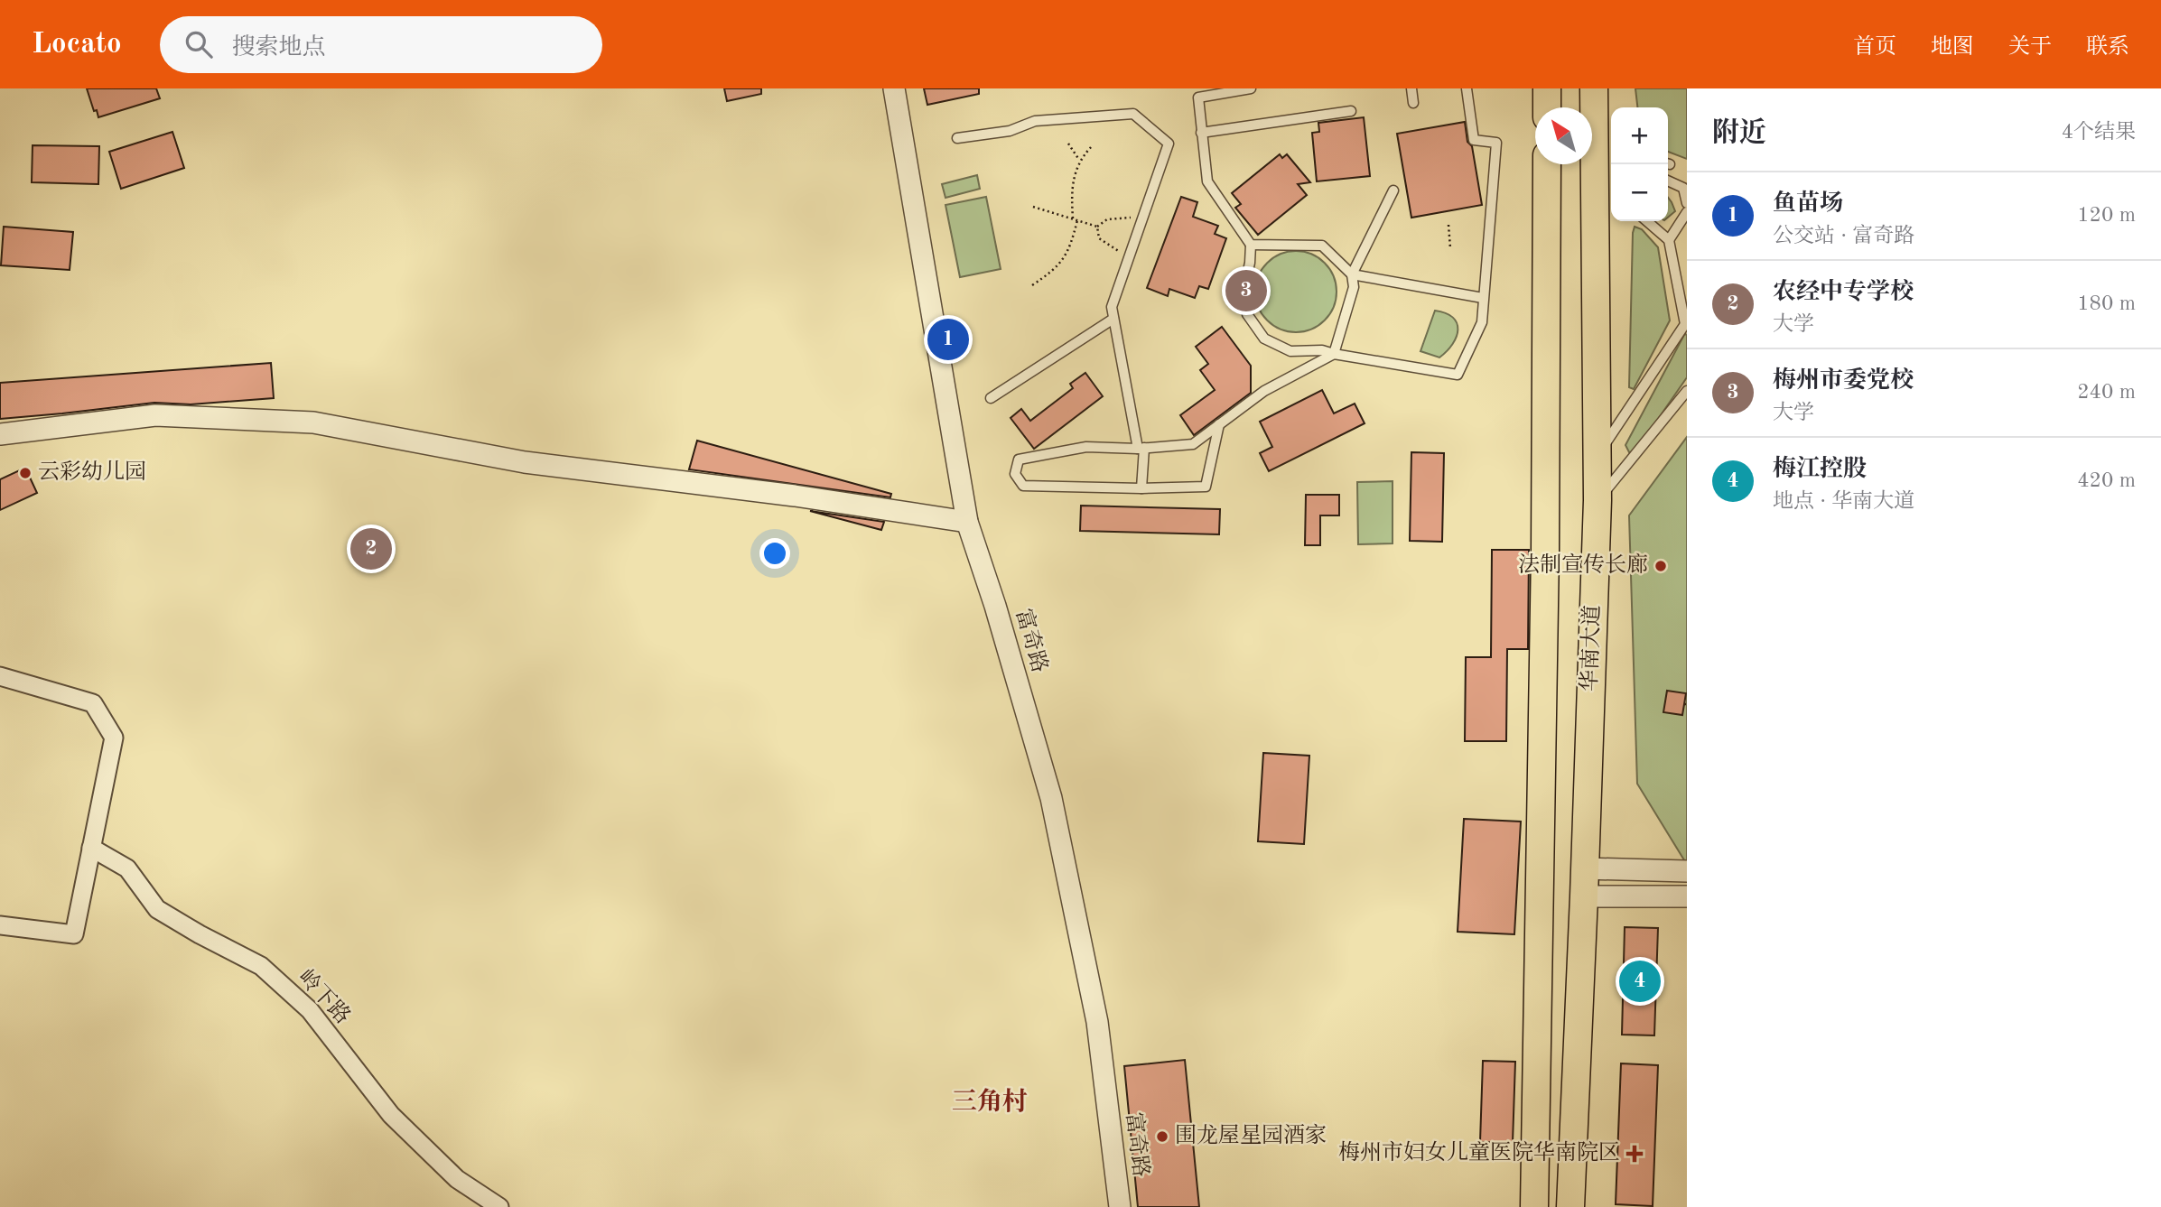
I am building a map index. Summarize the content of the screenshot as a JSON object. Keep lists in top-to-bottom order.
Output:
{
  "streets": {
    "main road": ["华南大道"],
    "street": ["富奇路", "岭下路"]
  },
  "districts": ["三角村"],
  "places": {
    "other": ["云彩幼儿园", "法制宣传长廊", "围龙屋星园酒家"],
    "health": ["梅州市妇女儿童医院华南院区"]
  },
  "north": "top left",
  "page": {
    "header": "Locato",
    "search": "搜索地点",
    "nav": [
      "首页",
      "地图",
      "关于",
      "联系"
    ],
    "heading": ["附近", "4个结果"],
    "map_buttons": ["+", "−"],
    "list": [
      {
        "mark": "1",
        "name": "鱼苗场",
        "note": "公交站 · 富奇路",
        "value": "120 m"
      },
      {
        "mark": "2",
        "name": "农经中专学校",
        "note": "大学",
        "value": "180 m"
      },
      {
        "mark": "3",
        "name": "梅州市委党校",
        "note": "大学",
        "value": "240 m"
      },
      {
        "mark": "4",
        "name": "梅江控股",
        "note": "地点 · 华南大道",
        "value": "420 m"
      }
    ],
    "pins": [
      "3",
      "1",
      "2",
      "4"
    ]
  }
}
